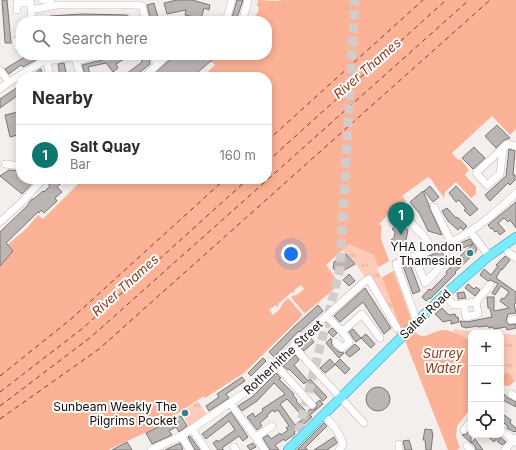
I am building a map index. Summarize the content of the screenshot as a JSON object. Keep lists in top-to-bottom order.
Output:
{
  "streets": {
    "main road": ["Salter Road"],
    "street": ["Rotherhithe Street"]
  },
  "water": ["River Thames", "Surrey Water"],
  "places": ["YHA London Thameside", "Sunbeam Weekly The Pilgrims Pocket"],
  "page": {
    "search": "Search here",
    "heading": "Nearby",
    "list": [
      {
        "mark": "1",
        "name": "Salt Quay",
        "note": "Bar",
        "value": "160 m"
      }
    ],
    "pins": "1",
    "map_buttons": ["+", "−"]
  }
}
